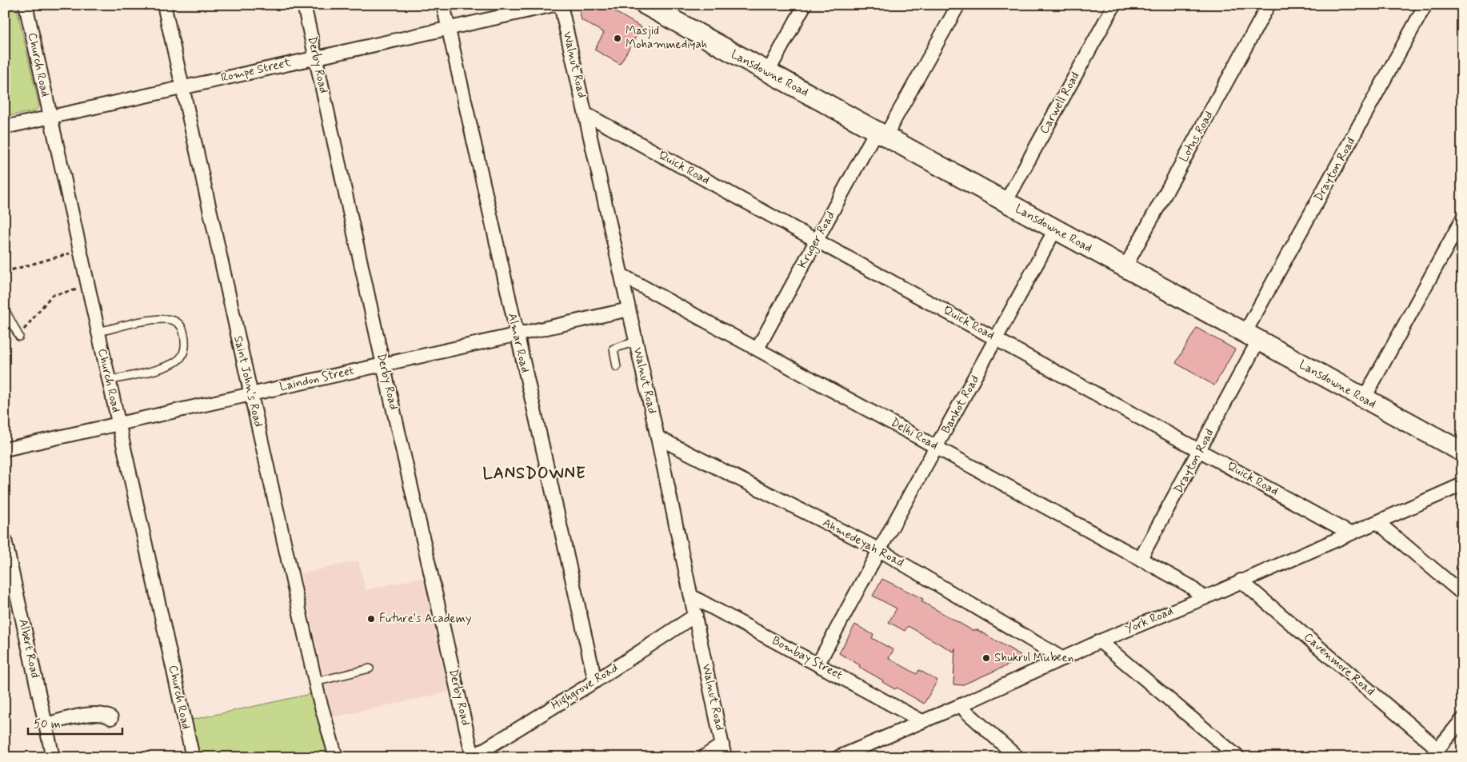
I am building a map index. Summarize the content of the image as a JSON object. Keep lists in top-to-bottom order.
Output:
{
  "streets": {
    "street": [
      "Church Road",
      "Derby Road",
      "Walnut Road",
      "Rompe Street",
      "Lansdowne Road",
      "Carwell Road",
      "Lotus Road",
      "Quick Road",
      "Drayton Road",
      "Kruger Road",
      "Almar Road",
      "Laindon Street",
      "Saint John's Road",
      "Bankot Road",
      "Delhi Road",
      "Ahmedeyah Road",
      "York Road",
      "Albert Road",
      "Bombay Street",
      "Cavenmore Road",
      "Highgrove Road"
    ]
  },
  "crossings": [
    ["Church Road", "Rompe Street"],
    ["Church Road", "Laindon Street"],
    ["Derby Road", "Rompe Street"],
    ["Derby Road", "Laindon Street"],
    ["Derby Road", "Highgrove Road"],
    ["Walnut Road", "Quick Road"],
    ["Walnut Road", "Laindon Street"],
    ["Walnut Road", "Delhi Road"],
    ["Walnut Road", "Ahmedeyah Road"],
    ["Walnut Road", "Bombay Street"],
    ["Walnut Road", "Highgrove Road"],
    ["Rompe Street", "Almar Road"],
    ["Rompe Street", "Saint John's Road"],
    ["Lansdowne Road", "Carwell Road"],
    ["Lansdowne Road", "Lotus Road"],
    ["Lansdowne Road", "Drayton Road"],
    ["Lansdowne Road", "Kruger Road"],
    ["Lansdowne Road", "Bankot Road"],
    ["Quick Road", "Drayton Road"],
    ["Quick Road", "Kruger Road"],
    ["Quick Road", "Bankot Road"],
    ["Quick Road", "York Road"],
    ["Drayton Road", "Delhi Road"],
    ["Kruger Road", "Delhi Road"],
    ["Almar Road", "Laindon Street"],
    ["Almar Road", "Highgrove Road"],
    ["Laindon Street", "Saint John's Road"],
    ["Bankot Road", "Delhi Road"],
    ["Bankot Road", "Ahmedeyah Road"],
    ["Bankot Road", "Bombay Street"],
    ["Delhi Road", "York Road"],
    ["Ahmedeyah Road", "York Road"],
    ["York Road", "Bombay Street"],
    ["York Road", "Cavenmore Road"]
  ],
  "districts": ["LANSDOWNE"],
  "places": ["Masjid Mohammediyah", "Future's Academy", "Shukrul Mubeen"],
  "scale_bar": "50 m"
}
